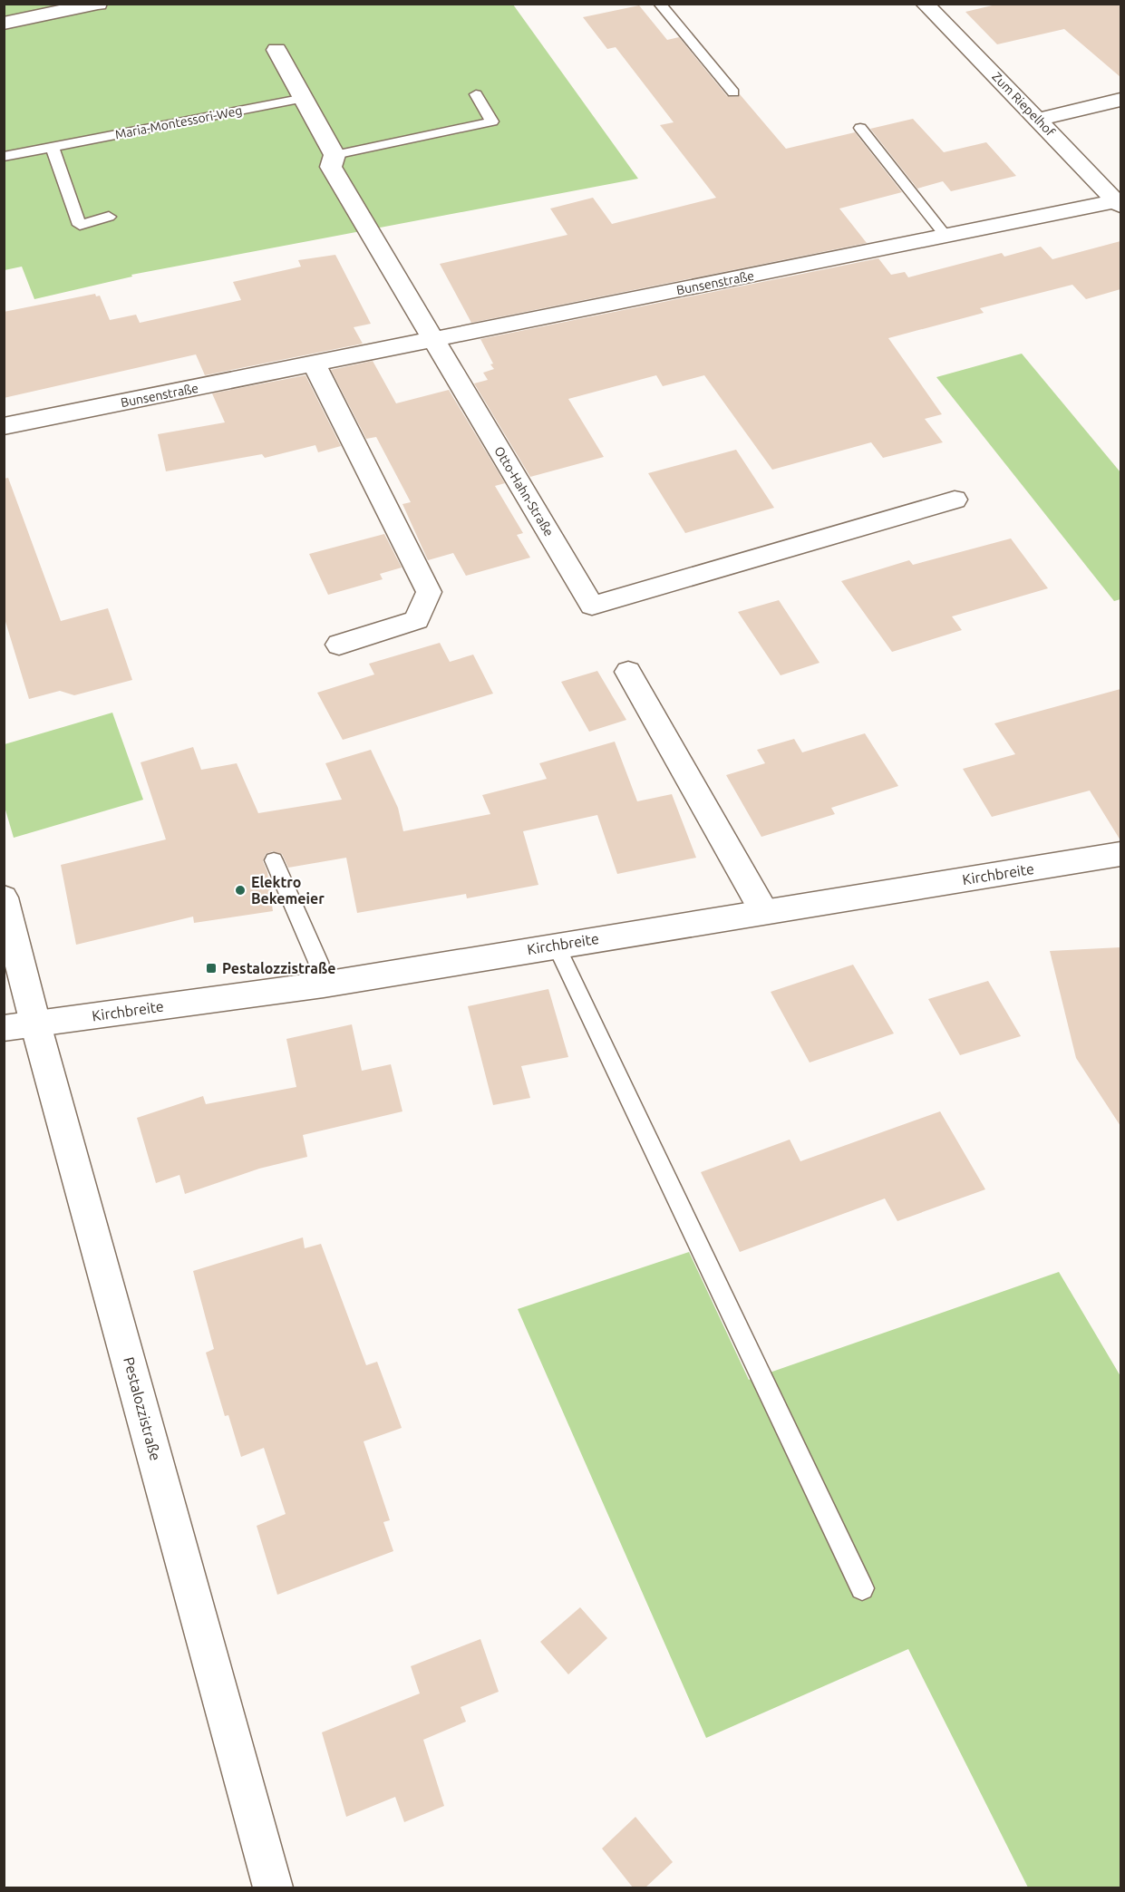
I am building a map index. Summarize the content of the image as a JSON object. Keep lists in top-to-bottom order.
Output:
{
  "streets": {
    "street": [
      "Zum Riepelhof",
      "Bunsenstraße",
      "Otto-Hahn-Straße",
      "Kirchbreite",
      "Pestalozzistraße"
    ],
    "lane": ["Maria-Montessori-Weg"]
  },
  "crossings": [
    ["Zum Riepelhof", "Bunsenstraße"],
    ["Maria-Montessori-Weg", "Otto-Hahn-Straße"],
    ["Bunsenstraße", "Otto-Hahn-Straße"],
    ["Kirchbreite", "Pestalozzistraße"]
  ],
  "places": {
    "other": ["Elektro Bekemeier"],
    "transit": ["Pestalozzistraße"]
  }
}
